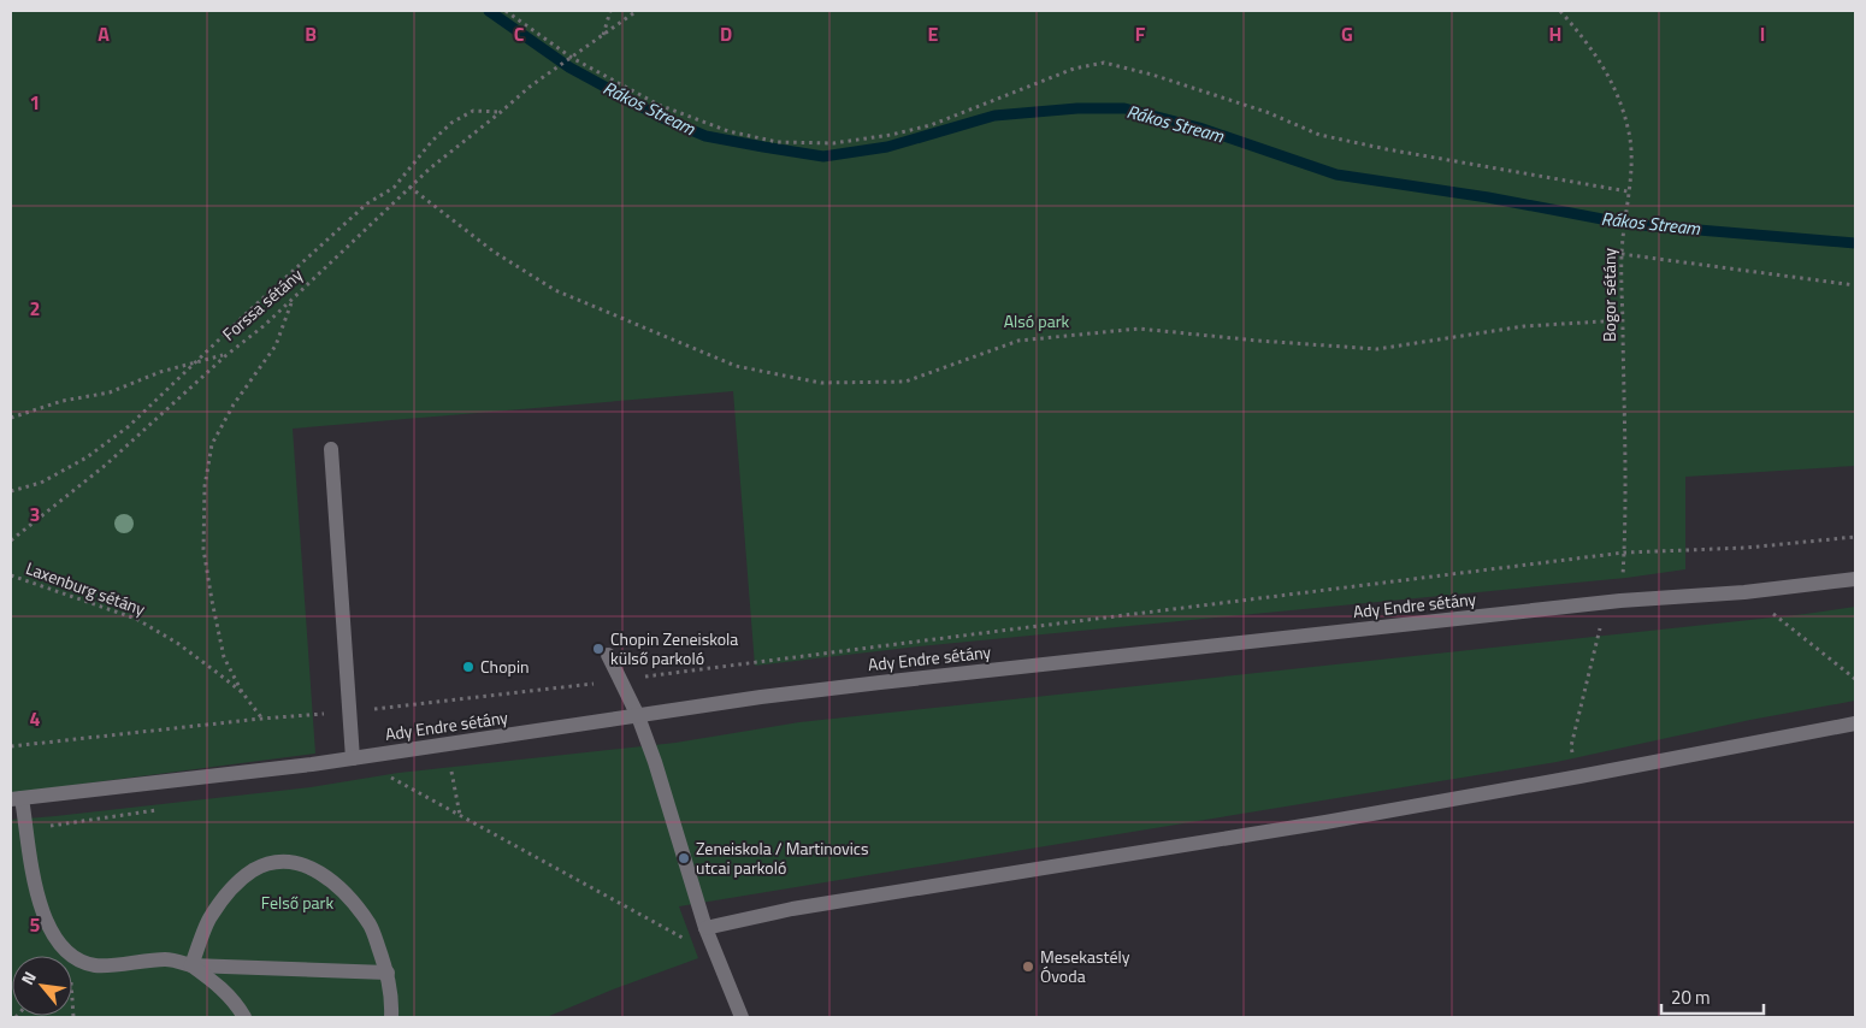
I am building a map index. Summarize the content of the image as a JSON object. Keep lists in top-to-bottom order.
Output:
{
  "streets": {
    "street": ["Ady Endre sétány"],
    "path": ["Bogor sétány", "Forssa sétány", "Laxenburg sétány"]
  },
  "crossings": [
    ["Bogor sétány", "Ady Endre sétány"]
  ],
  "water": ["Rákos Stream"],
  "parks": ["Alsó park", "Felső park"],
  "places": [
    "Chopin Zeneiskola külső parkoló",
    "Chopin",
    "Zeneiskola / Martinovics utcai parkoló",
    "Mesekastély Óvoda"
  ],
  "scale_bar": "20 m",
  "north": "top left",
  "grid": {
    "columns": [
      "A",
      "B",
      "C",
      "D",
      "E",
      "F",
      "G",
      "H",
      "I"
    ],
    "rows": [
      "1",
      "2",
      "3",
      "4",
      "5"
    ]
  }
}
